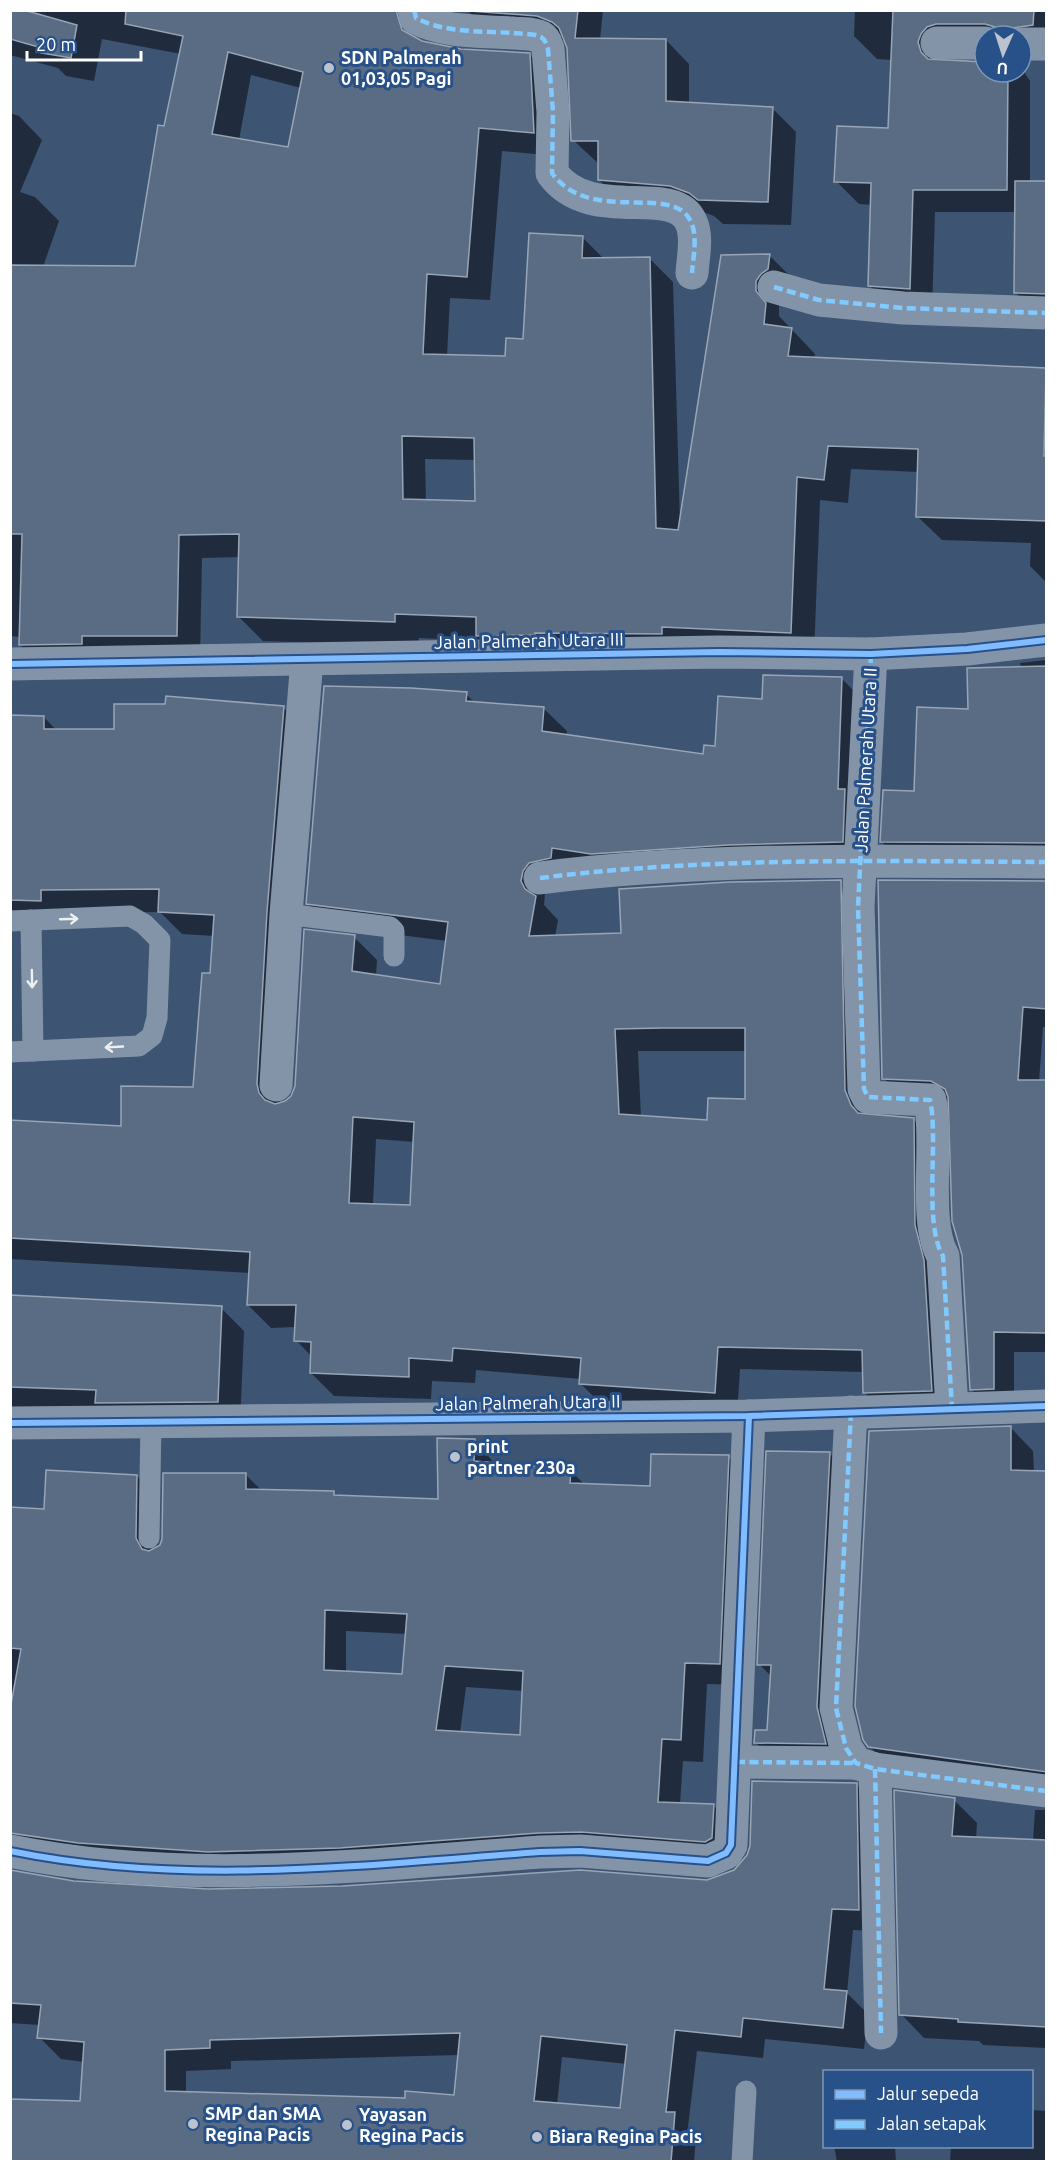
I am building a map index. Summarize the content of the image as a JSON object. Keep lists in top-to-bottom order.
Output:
{
  "streets": {
    "street": ["Jalan Palmerah Utara III", "Jalan Palmerah Utara II"]
  },
  "crossings": [
    ["Jalan Palmerah Utara III", "Jalan Palmerah Utara II"]
  ],
  "places": [
    "SDN Palmerah 01,03,05 Pagi",
    "print partner 230a",
    "SMP dan SMA Regina Pacis",
    "Yayasan Regina Pacis",
    "Biara Regina Pacis"
  ],
  "legend": ["Jalur sepeda", "Jalan setapak"],
  "scale_bar": "20 m",
  "north": "bottom"
}
